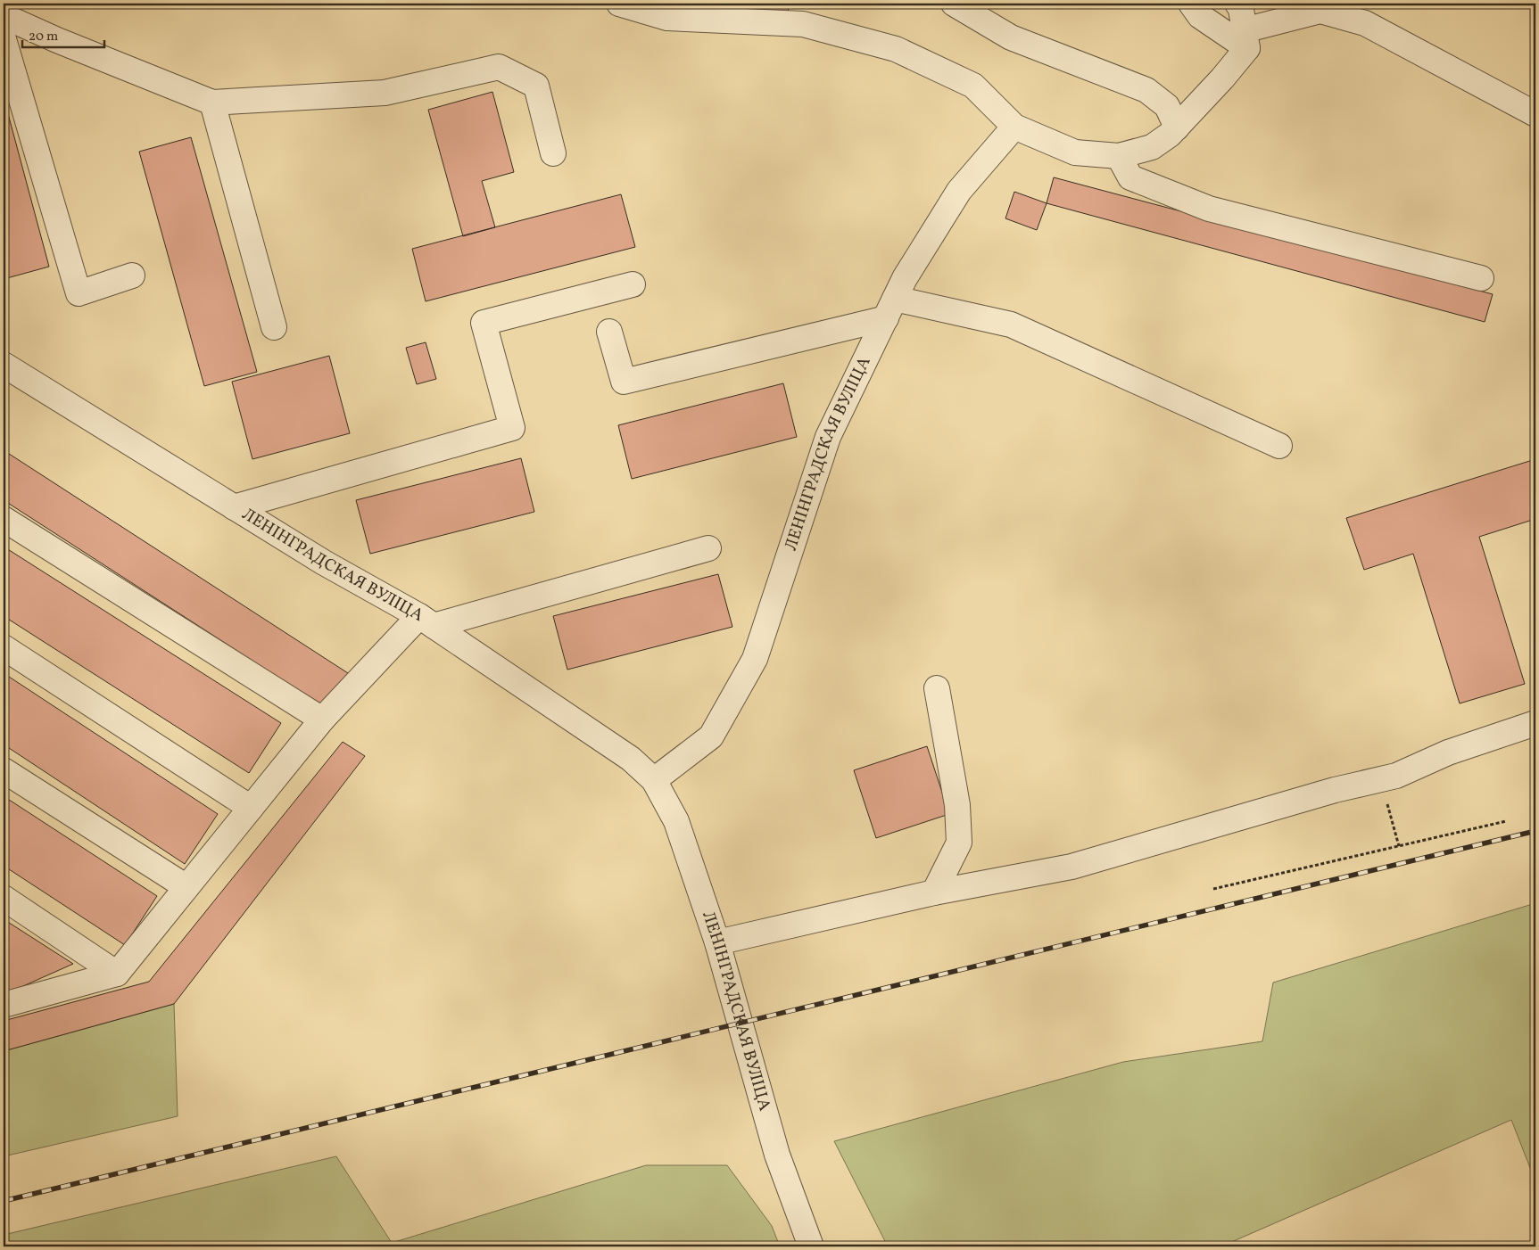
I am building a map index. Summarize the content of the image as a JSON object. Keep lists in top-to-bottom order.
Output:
{
  "streets": {
    "street": ["ЛЕНІНГРАДСКАЯ ВУЛІЦА"]
  },
  "scale_bar": "20 m"
}
